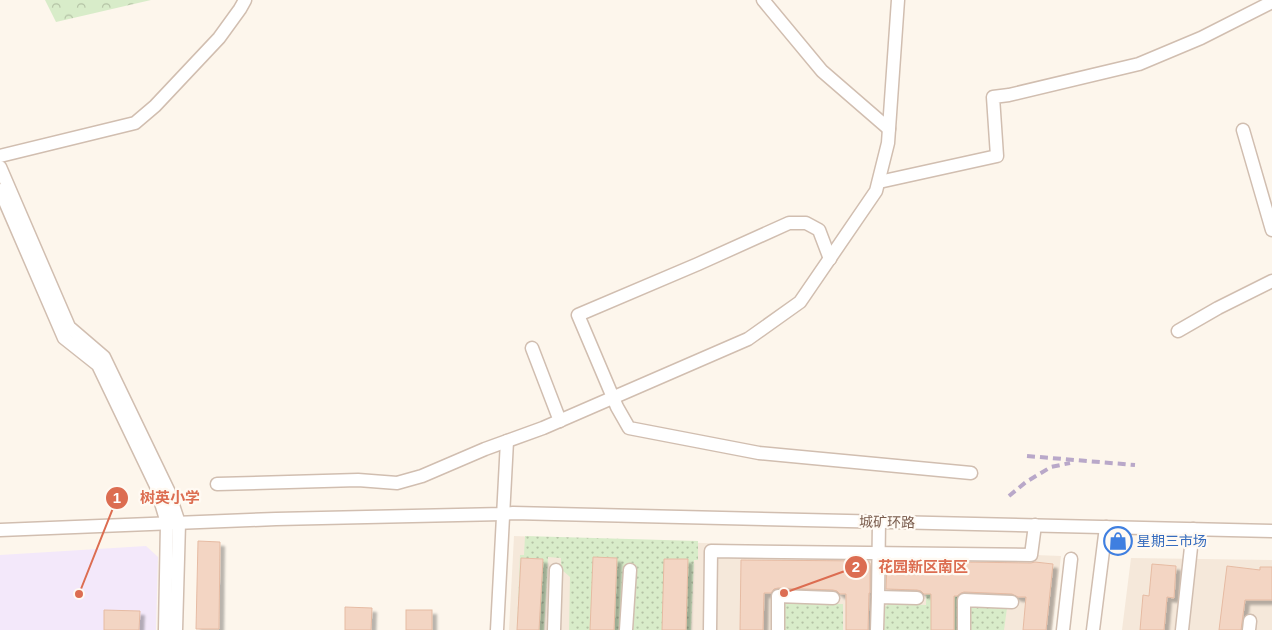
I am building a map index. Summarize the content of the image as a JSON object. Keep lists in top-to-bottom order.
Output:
{
  "streets": {
    "street": ["城矿环路"]
  },
  "places": {
    "shop": ["星期三市场"],
    "other": ["花园新区南区", "树英小学"]
  }
}
